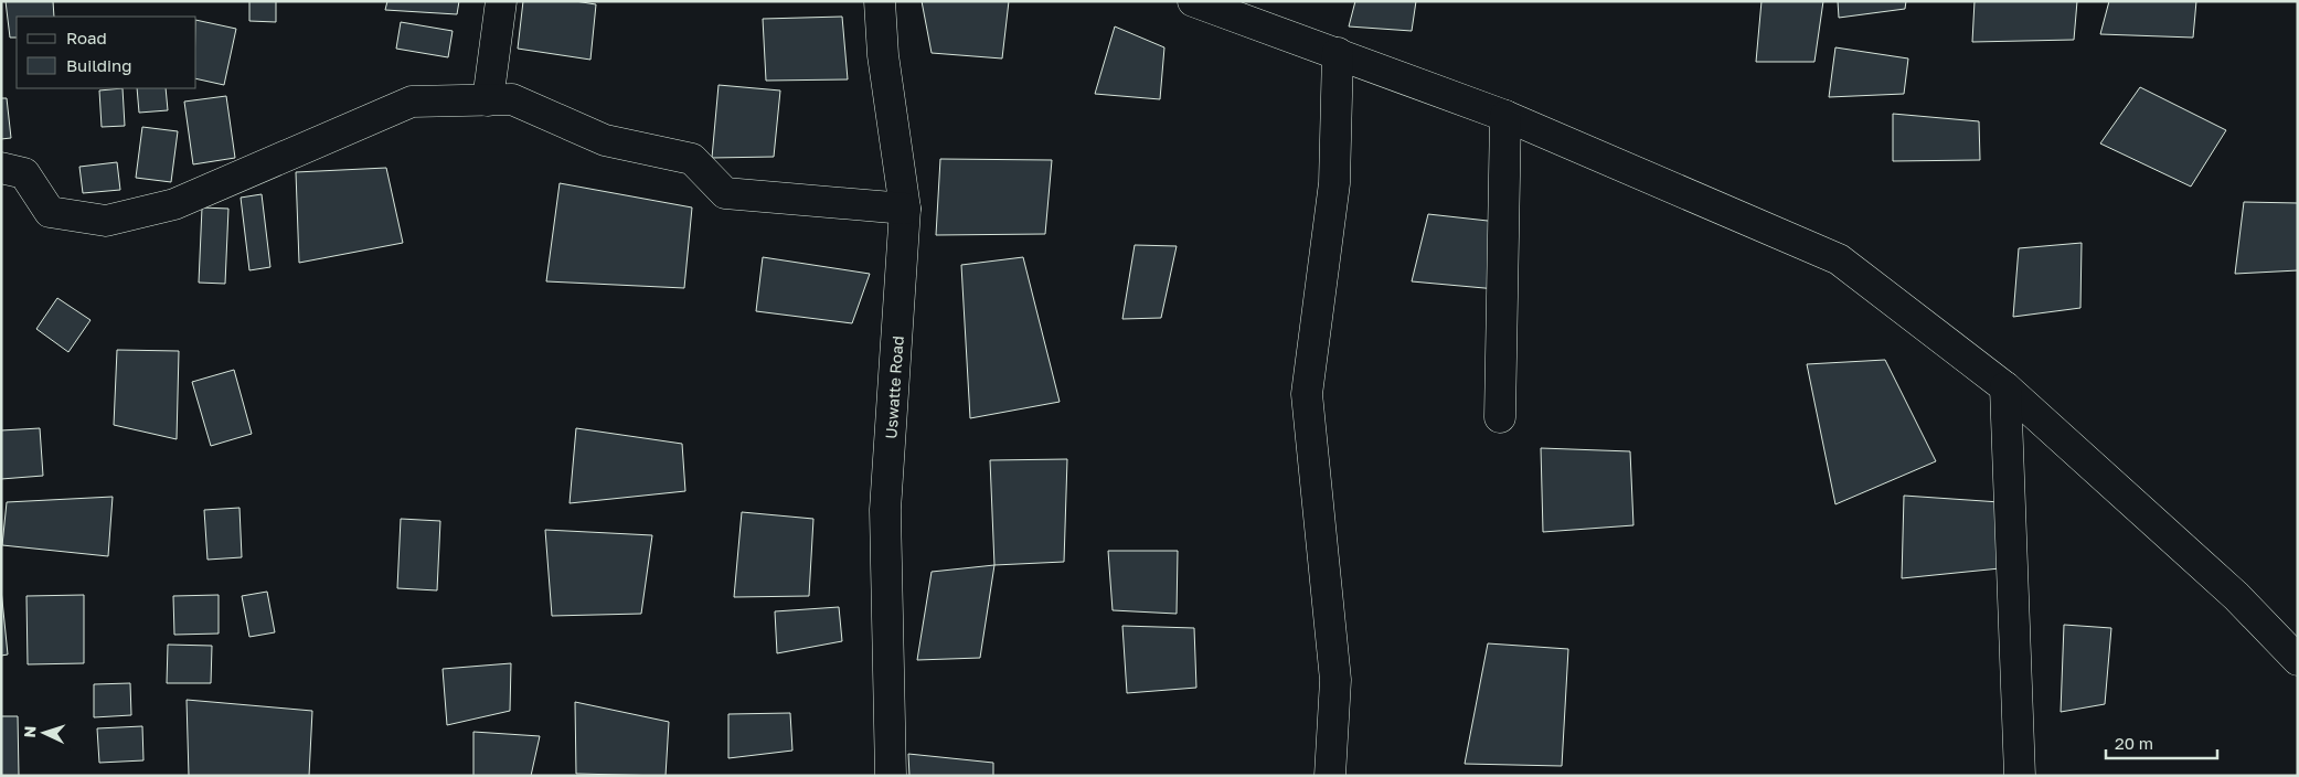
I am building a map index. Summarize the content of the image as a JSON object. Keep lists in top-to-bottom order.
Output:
{
  "streets": {
    "street": ["Uswatte Road"]
  },
  "legend": ["Road", "Building"],
  "scale_bar": "20 m",
  "north": "left"
}
